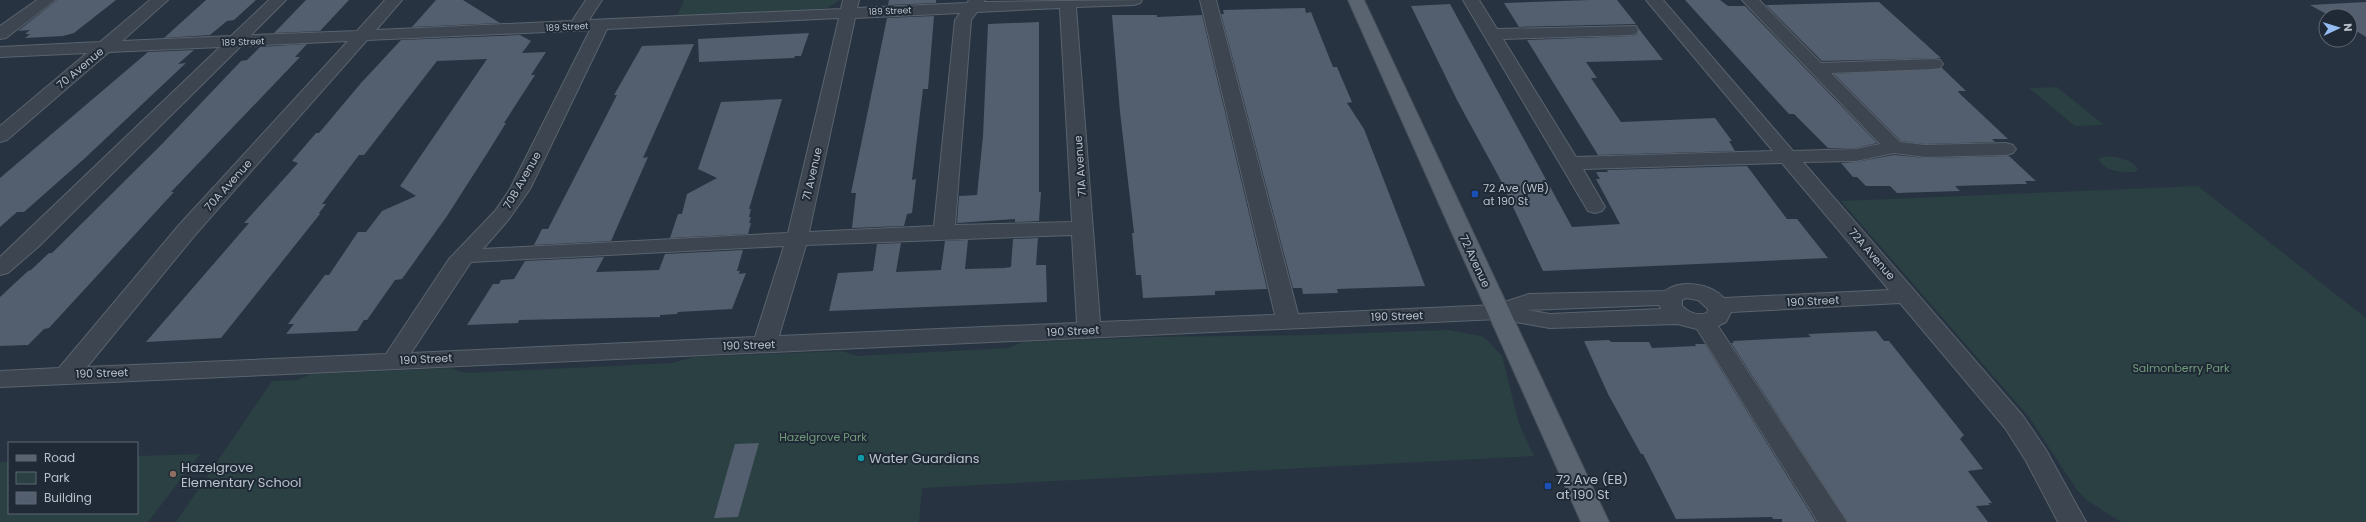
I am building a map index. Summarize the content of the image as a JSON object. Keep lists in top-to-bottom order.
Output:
{
  "streets": {
    "main road": ["72 Avenue"],
    "street": [
      "189 Street",
      "70 Avenue",
      "71A Avenue",
      "71 Avenue",
      "70B Avenue",
      "70A Avenue",
      "72A Avenue",
      "190 Street"
    ]
  },
  "crossings": [
    ["189 Street", "70 Avenue"],
    ["189 Street", "71A Avenue"],
    ["189 Street", "71 Avenue"],
    ["189 Street", "70B Avenue"],
    ["189 Street", "70A Avenue"],
    ["71A Avenue", "190 Street"],
    ["71 Avenue", "190 Street"],
    ["70B Avenue", "190 Street"],
    ["70A Avenue", "190 Street"],
    ["72A Avenue", "190 Street"],
    ["72 Avenue", "190 Street"]
  ],
  "parks": ["Salmonberry Park", "Hazelgrove Park"],
  "places": {
    "transit": ["72 Ave (WB) at 190 St", "72 Ave (EB) at 190 St"],
    "other": ["Water Guardians", "Hazelgrove Elementary School"]
  },
  "legend": ["Road", "Park", "Building"],
  "north": "right"
}
